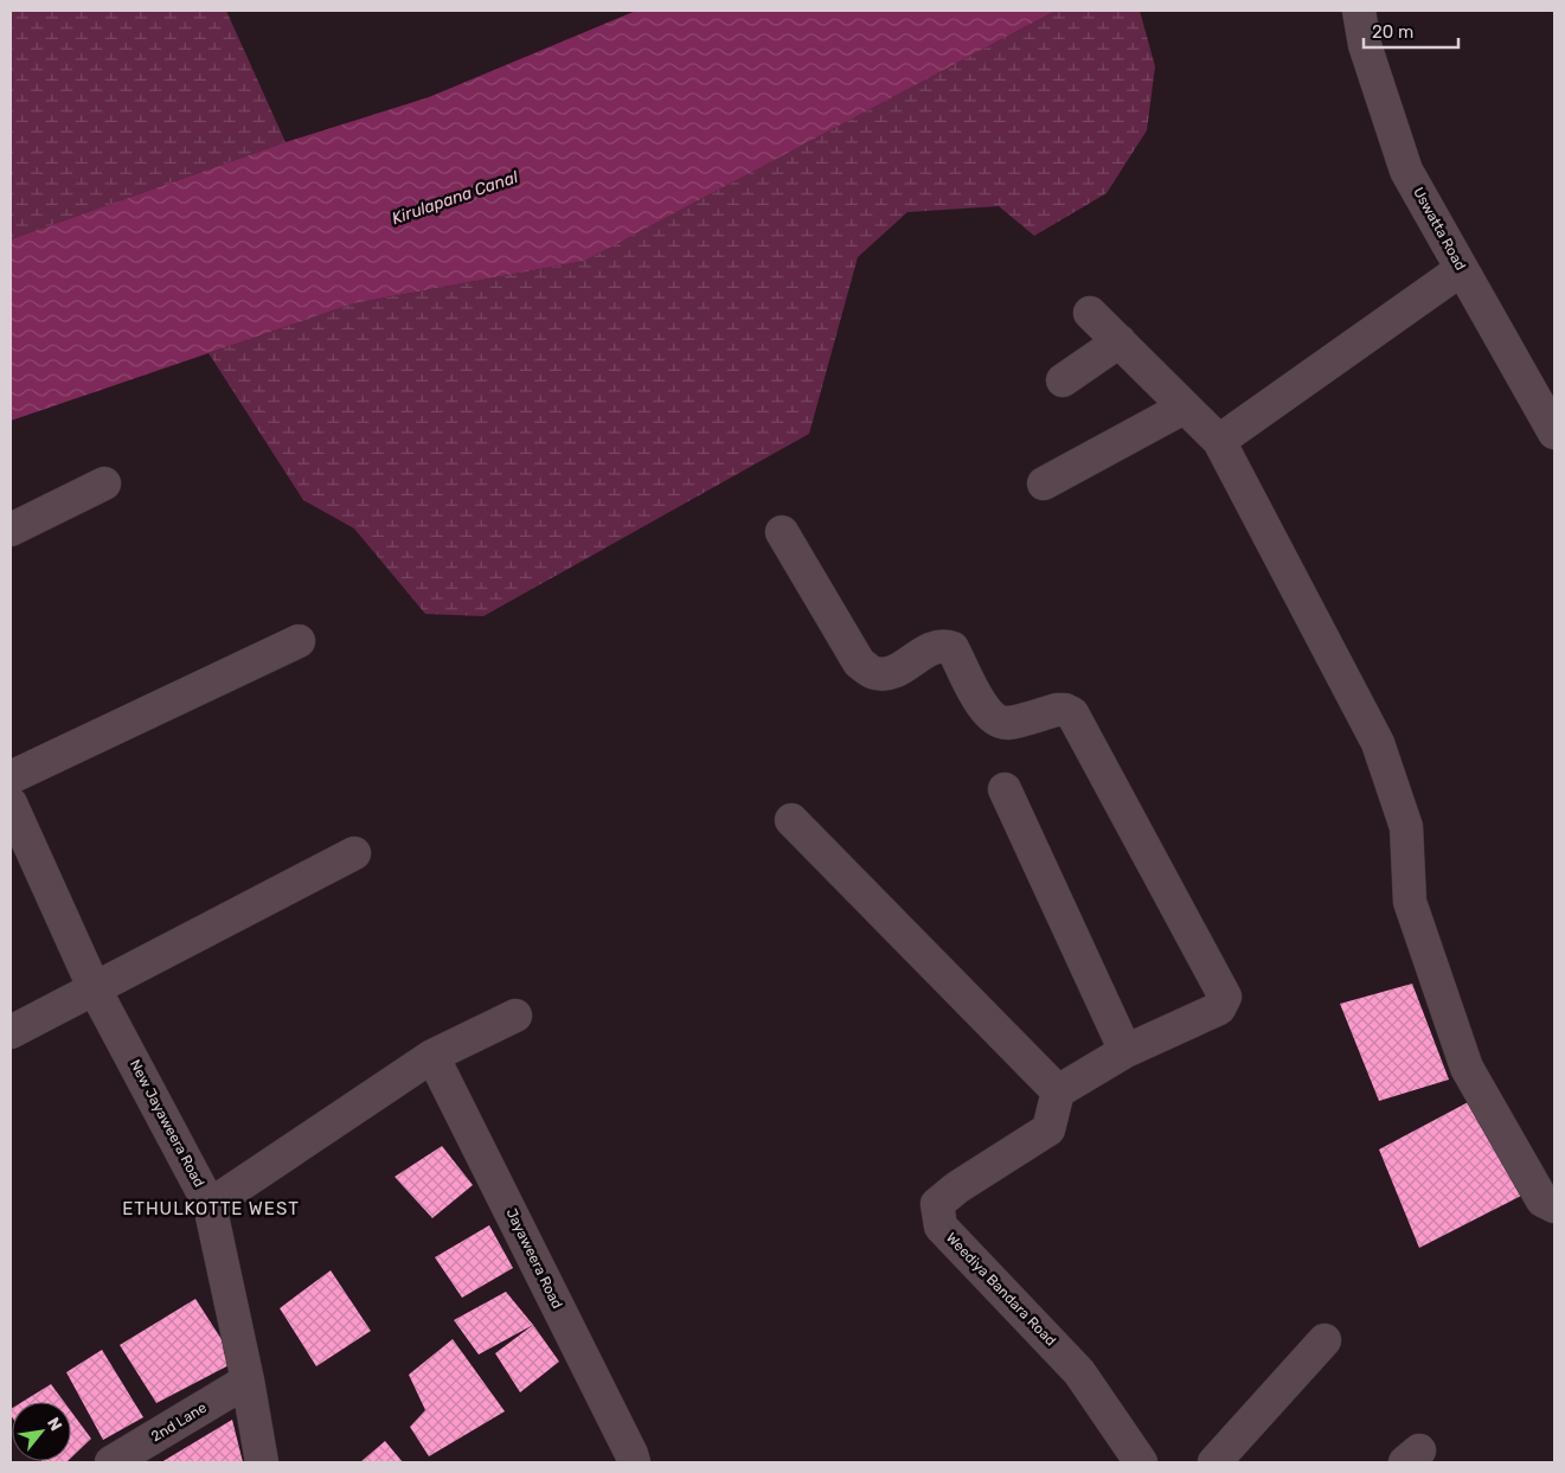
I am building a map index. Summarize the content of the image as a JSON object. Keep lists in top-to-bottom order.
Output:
{
  "streets": {
    "street": [
      "Uswatta Road",
      "New Jayaweera Road",
      "Jayaweera Road",
      "Weediya Bandara Road",
      "2nd Lane"
    ]
  },
  "crossings": [
    ["New Jayaweera Road", "2nd Lane"]
  ],
  "districts": ["ETHULKOTTE WEST"],
  "water": ["Kirulapana Canal"],
  "scale_bar": "20 m",
  "north": "top right"
}
